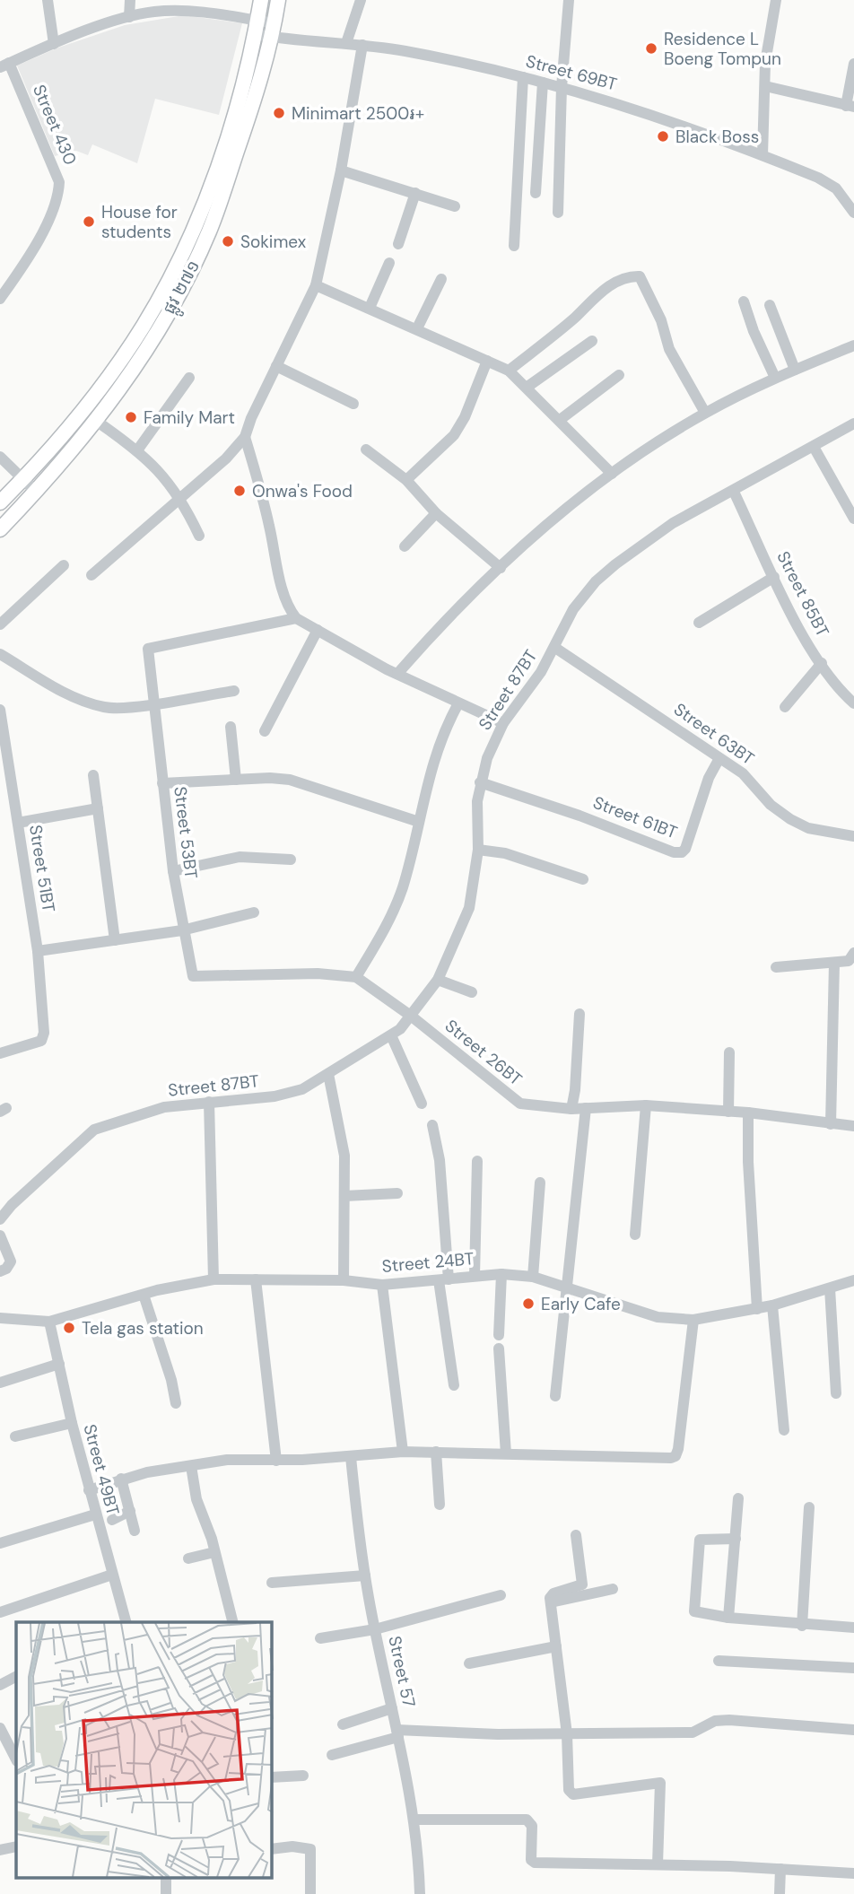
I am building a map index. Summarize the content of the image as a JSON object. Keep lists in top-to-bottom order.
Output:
{
  "streets": {
    "main road": ["ផ្លូវ ២៧១"],
    "street": [
      "Street 69BT",
      "Street 430",
      "Street 85BT",
      "Street 87BT",
      "Street 63BT",
      "Street 61BT",
      "Street 53BT",
      "Street 51BT",
      "Street 26BT",
      "Street 24BT",
      "Street 49BT",
      "Street 57"
    ]
  },
  "crossings": [
    ["Street 69BT", "Street 430"],
    ["Street 69BT", "ផ្លូវ ២៧១"],
    ["Street 85BT", "Street 87BT"],
    ["Street 87BT", "Street 63BT"],
    ["Street 87BT", "Street 61BT"],
    ["Street 87BT", "Street 26BT"],
    ["Street 63BT", "Street 61BT"],
    ["Street 53BT", "Street 26BT"],
    ["Street 24BT", "Street 49BT"]
  ],
  "places": [
    "Residence L Boeng Tompun",
    "Minimart 2500៛+",
    "Black Boss",
    "House for students",
    "Sokimex",
    "Family Mart",
    "Onwa's Food",
    "Early Cafe",
    "Tela gas station"
  ]
}
